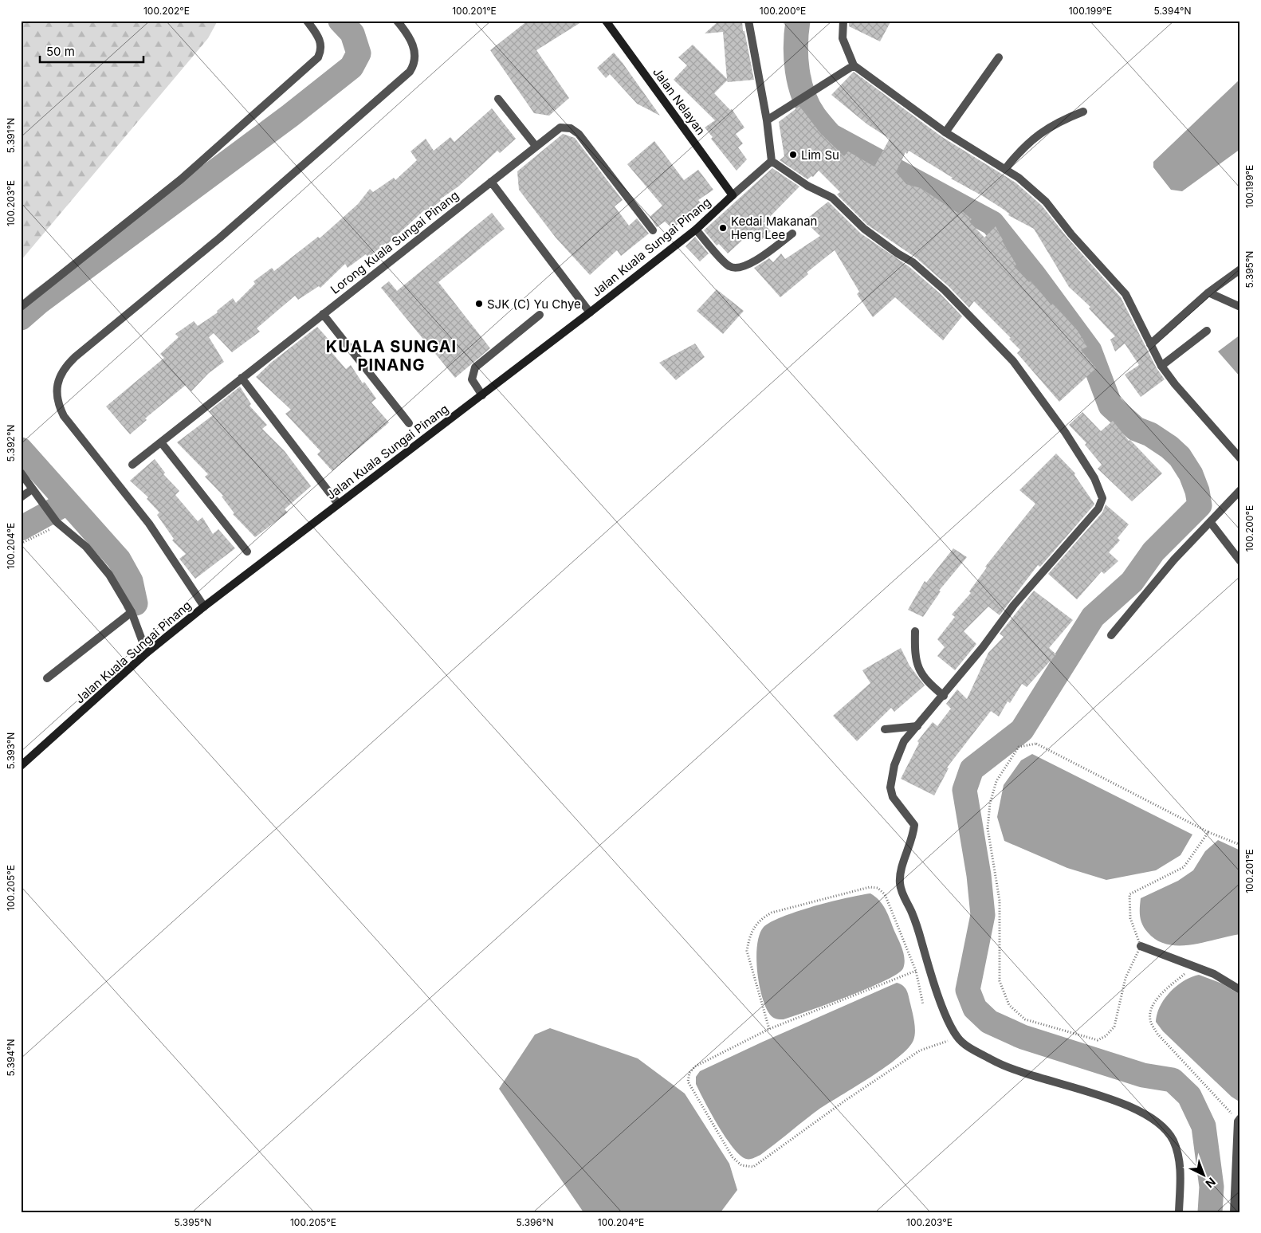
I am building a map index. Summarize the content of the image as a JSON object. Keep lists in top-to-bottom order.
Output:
{
  "streets": {
    "street": ["Jalan Nelayan", "Lorong Kuala Sungai Pinang", "Jalan Kuala Sungai Pinang"]
  },
  "crossings": [
    ["Jalan Nelayan", "Jalan Kuala Sungai Pinang"]
  ],
  "districts": ["KUALA SUNGAI PINANG"],
  "places": ["Lim Su", "Kedai Makanan Heng Lee", "SJK (C) Yu Chye"],
  "scale_bar": "50 m",
  "north": "bottom right",
  "coordinates": [
    "100.202°E",
    "100.201°E",
    "100.200°E",
    "100.199°E",
    "5.394°N",
    "5.391°N",
    "100.203°E",
    "5.395°N",
    "5.392°N",
    "100.204°E",
    "5.393°N",
    "100.205°E",
    "5.396°N"
  ]
}
